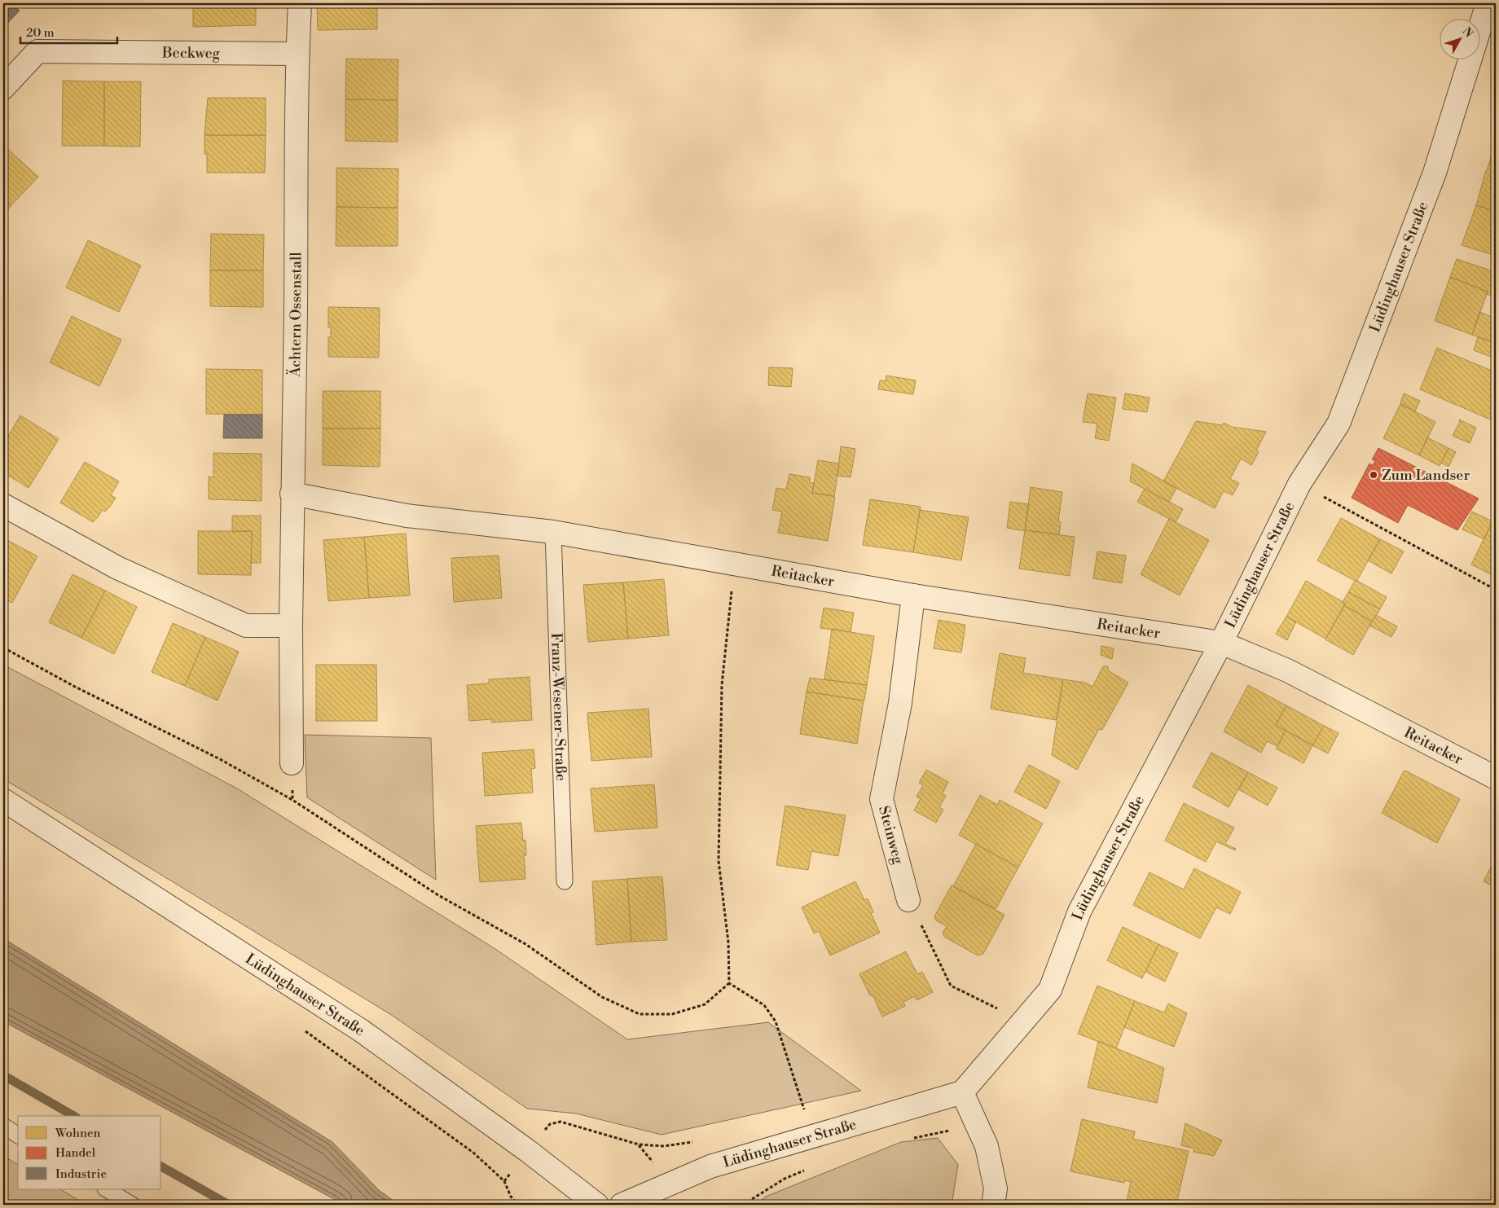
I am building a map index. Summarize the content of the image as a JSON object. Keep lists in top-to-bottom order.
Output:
{
  "streets": {
    "street": [
      "Beckweg",
      "Lüdinghauser Straße",
      "Ächtern Ossenstall",
      "Reitacker",
      "Steinweg"
    ],
    "lane": ["Franz-Wesener-Straße"]
  },
  "crossings": [
    ["Beckweg", "Ächtern Ossenstall"],
    ["Lüdinghauser Straße", "Reitacker"],
    ["Reitacker", "Steinweg"]
  ],
  "places": ["Zum Landser"],
  "legend": ["Wohnen", "Handel", "Industrie"],
  "scale_bar": "20 m",
  "north": "top right"
}
